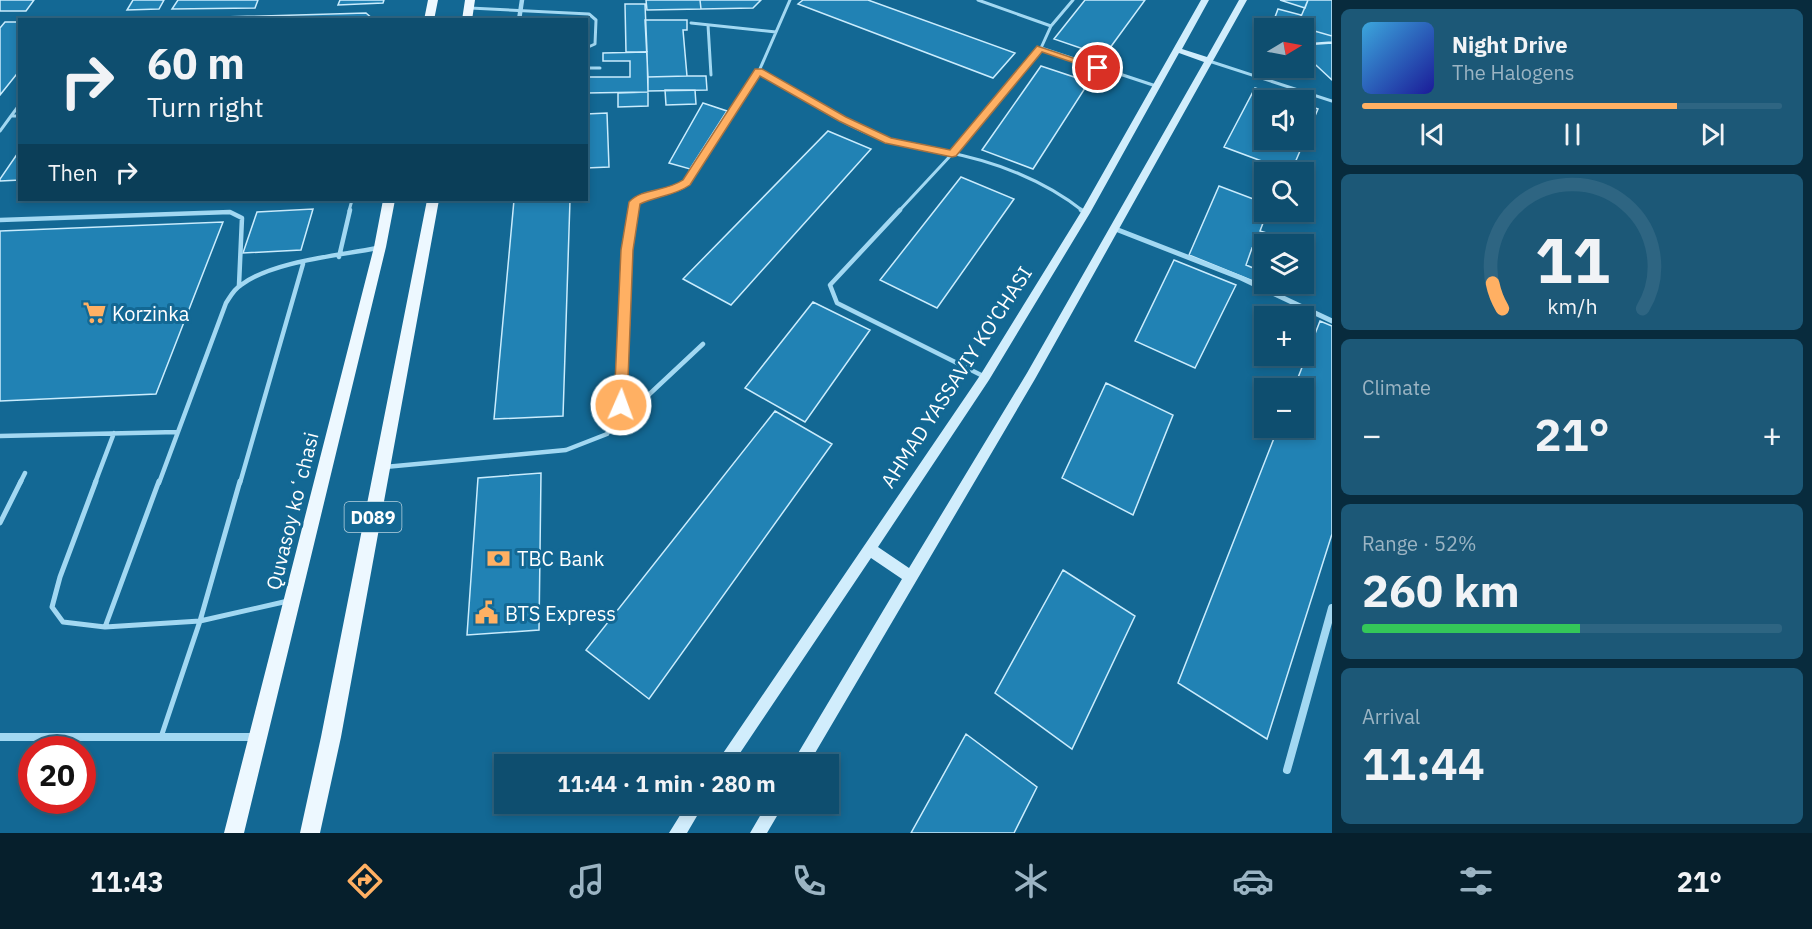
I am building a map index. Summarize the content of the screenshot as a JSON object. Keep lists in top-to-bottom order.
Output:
{
  "streets": {
    "main road": ["AHMAD YASSAVIY KO'CHASI", "Quvasoy koʻchasi", "D089"]
  },
  "places": {
    "supermarket": ["Korzinka"],
    "bank": ["TBC Bank"],
    "public building": ["BTS Express"]
  },
  "north": "right",
  "page": {
    "map_buttons": ["+", "−"],
    "turn": ["60 m", "Turn right"],
    "song": ["Night Drive", "The Halogens"],
    "then": "Then",
    "tile": [
      "Climate",
      ["Range · 52%", "260 km"],
      ["Arrival", "11:44"]
    ],
    "heat": ["−", "21°", "+"],
    "limit": "20",
    "trip": "11:44 · 1 min · 280 m",
    "tabs": ["11:43", "21°"],
    "gauge": ["11", "km/h"]
  }
}
